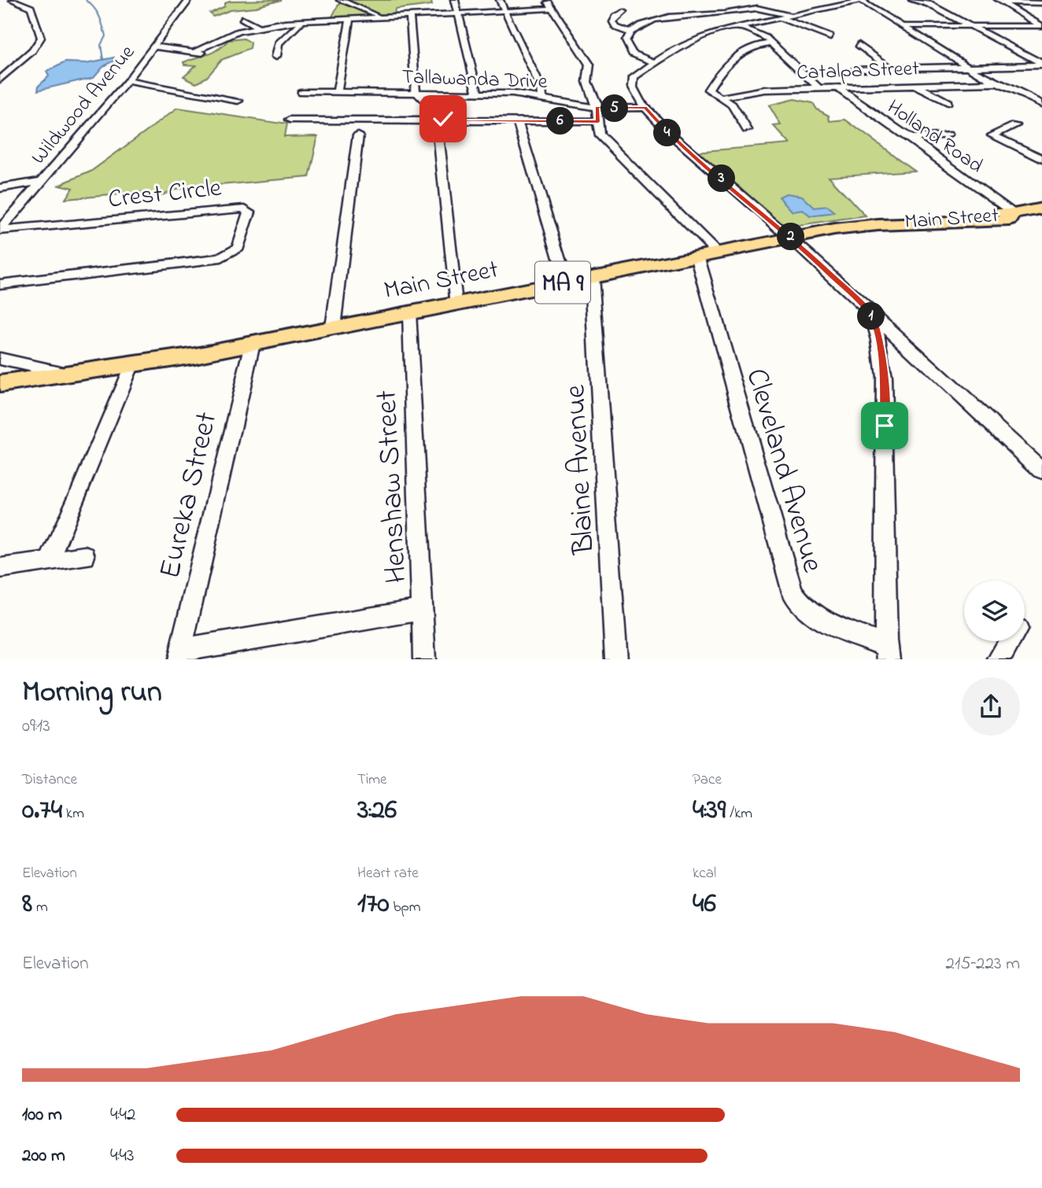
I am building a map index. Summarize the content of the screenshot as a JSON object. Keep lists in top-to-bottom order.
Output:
{
  "streets": {
    "highway": ["Main Street", "MA 9"],
    "street": [
      "Catalpa Street",
      "Tallawanda Drive",
      "Wildwood Avenue",
      "Holland Road",
      "Crest Circle",
      "Blaine Avenue",
      "Cleveland Avenue",
      "Henshaw Street",
      "Eureka Street"
    ]
  },
  "crossings": [
    ["Catalpa Street", "Holland Road"],
    ["Wildwood Avenue", "Crest Circle"],
    ["Holland Road", "Main Street"],
    ["Main Street", "Blaine Avenue"],
    ["Main Street", "Cleveland Avenue"],
    ["Main Street", "Henshaw Street"],
    ["Main Street", "Eureka Street"]
  ],
  "page": {
    "pins": [
      "5",
      "6",
      "4",
      "3",
      "2",
      "1"
    ],
    "heading": ["Morning run", "09:13"],
    "stats": [
      ["Distance", "0.74 km"],
      ["Time", "3:26"],
      ["Pace", "4:39 /km"],
      ["Elevation", "8 m"],
      ["Heart rate", "170 bpm"],
      ["kcal", "46"]
    ],
    "chart": ["Elevation", "215–223 m"],
    "list": [
      {
        "name": "100 m",
        "note": "4:42"
      },
      {
        "name": "200 m",
        "note": "4:43"
      }
    ]
  }
}
